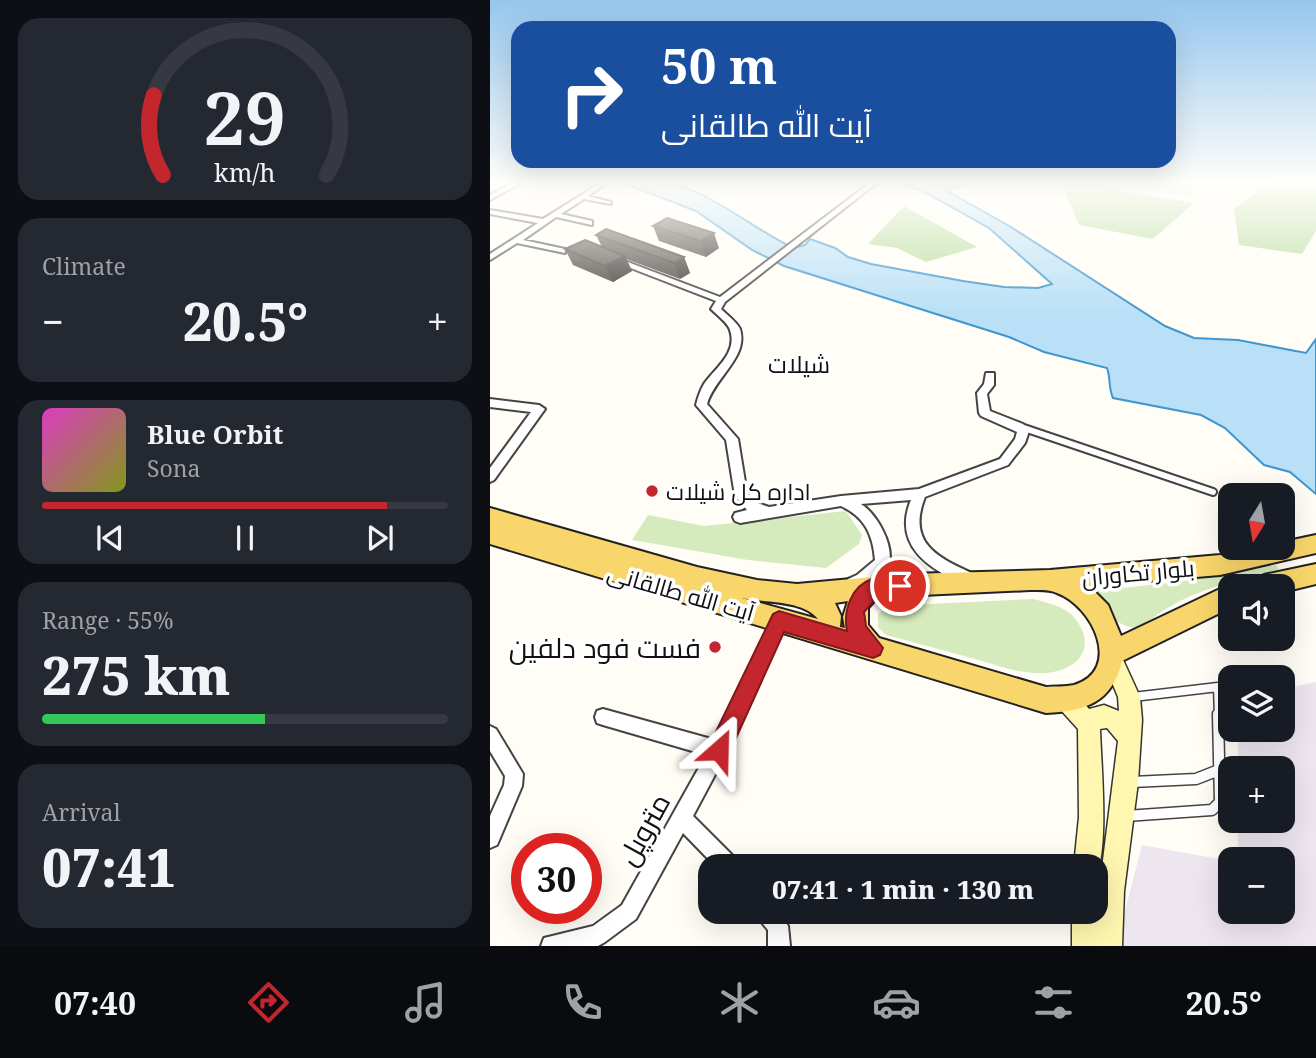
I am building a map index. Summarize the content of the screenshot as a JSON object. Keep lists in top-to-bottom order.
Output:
{
  "streets": {
    "main road": ["بلوار تکاوران", "آیت الله طالقانی"],
    "street": ["متروپل"]
  },
  "crossings": [
    ["بلوار تکاوران", "آیت الله طالقانی"],
    ["آیت الله طالقانی", "متروپل"]
  ],
  "districts": ["شیلات"],
  "places": ["اداره کل شیلات", "فست فود دلفین"],
  "north": "bottom",
  "page": {
    "turn": ["50 m", "آیت الله طالقانی"],
    "tile": [
      "Climate",
      ["Range · 55%", "275 km"],
      ["Arrival", "07:41"]
    ],
    "heat": ["−", "20.5°", "+"],
    "song": ["Blue Orbit", "Sona"],
    "map_buttons": ["+", "−"],
    "limit": "30",
    "trip": "07:41 · 1 min · 130 m",
    "tabs": ["07:40", "20.5°"],
    "gauge": ["29", "km/h"]
  }
}
